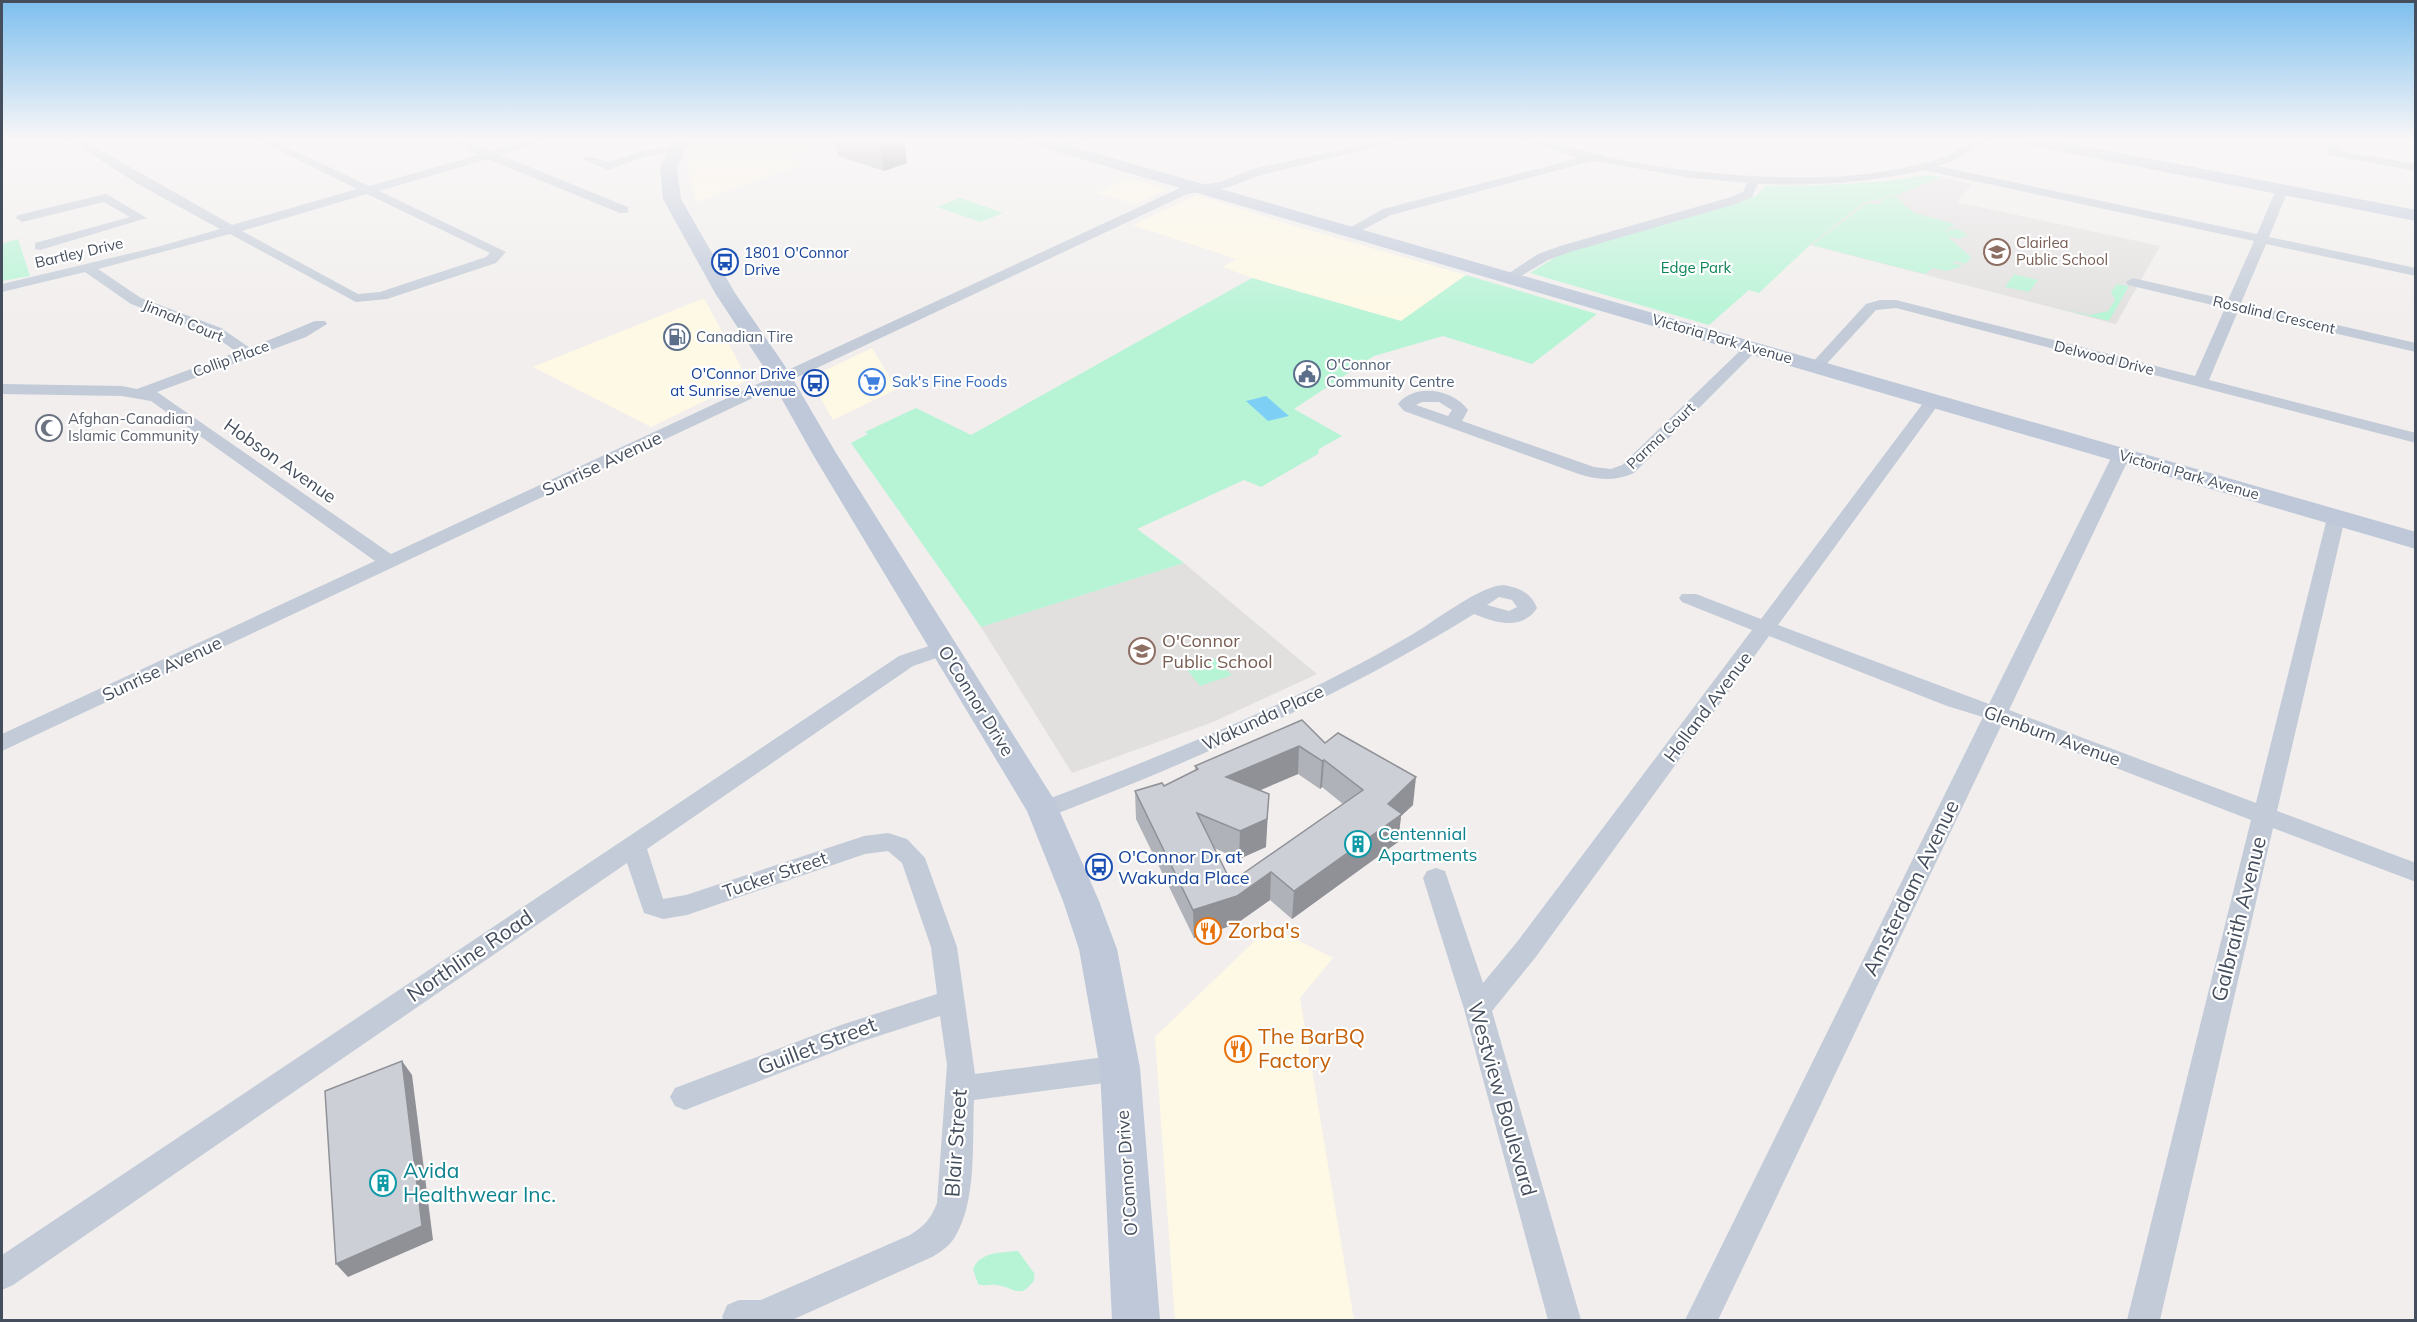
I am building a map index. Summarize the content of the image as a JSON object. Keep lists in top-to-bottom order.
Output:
{
  "streets": {
    "main road": ["Victoria Park Avenue", "O'Connor Drive"],
    "street": [
      "Bartley Drive",
      "Rosalind Crescent",
      "Jinnah Court",
      "Delwood Drive",
      "Collip Place",
      "Parma Court",
      "Hobson Avenue",
      "Sunrise Avenue",
      "Holland Avenue",
      "Wakunda Place",
      "Glenburn Avenue",
      "Tucker Street",
      "Amsterdam Avenue",
      "Galbraith Avenue",
      "Northline Road",
      "Guillet Street",
      "Westview Boulevard",
      "Blair Street"
    ]
  },
  "crossings": [
    ["Bartley Drive", "Jinnah Court"],
    ["Jinnah Court", "Collip Place"],
    ["Victoria Park Avenue", "Delwood Drive"],
    ["Victoria Park Avenue", "Parma Court"],
    ["Victoria Park Avenue", "Holland Avenue"],
    ["Victoria Park Avenue", "Amsterdam Avenue"],
    ["Victoria Park Avenue", "Galbraith Avenue"],
    ["Collip Place", "Hobson Avenue"],
    ["Hobson Avenue", "Sunrise Avenue"],
    ["Sunrise Avenue", "O'Connor Drive"],
    ["O'Connor Drive", "Wakunda Place"],
    ["O'Connor Drive", "Northline Road"],
    ["Holland Avenue", "Glenburn Avenue"],
    ["Holland Avenue", "Westview Boulevard"],
    ["Glenburn Avenue", "Amsterdam Avenue"],
    ["Glenburn Avenue", "Galbraith Avenue"],
    ["Tucker Street", "Northline Road"],
    ["Tucker Street", "Blair Street"],
    ["Guillet Street", "Blair Street"]
  ],
  "parks": ["Edge Park"],
  "places": {
    "school or university": ["Clairlea Public School", "O'Connor Public School"],
    "bus stop": ["1801 O'Connor Drive", "O'Connor Drive at Sunrise Avenue", "O'Connor Dr at Wakunda Place"],
    "fuel station": ["Canadian Tire"],
    "public building": ["O'Connor Community Centre"],
    "supermarket": ["Sak's Fine Foods"],
    "mosque": ["Afghan-Canadian Islamic Community"],
    "building": ["Centennial Apartments", "Avida Healthwear Inc."],
    "restaurant": ["Zorba's", "The BarBQ Factory"]
  }
}
